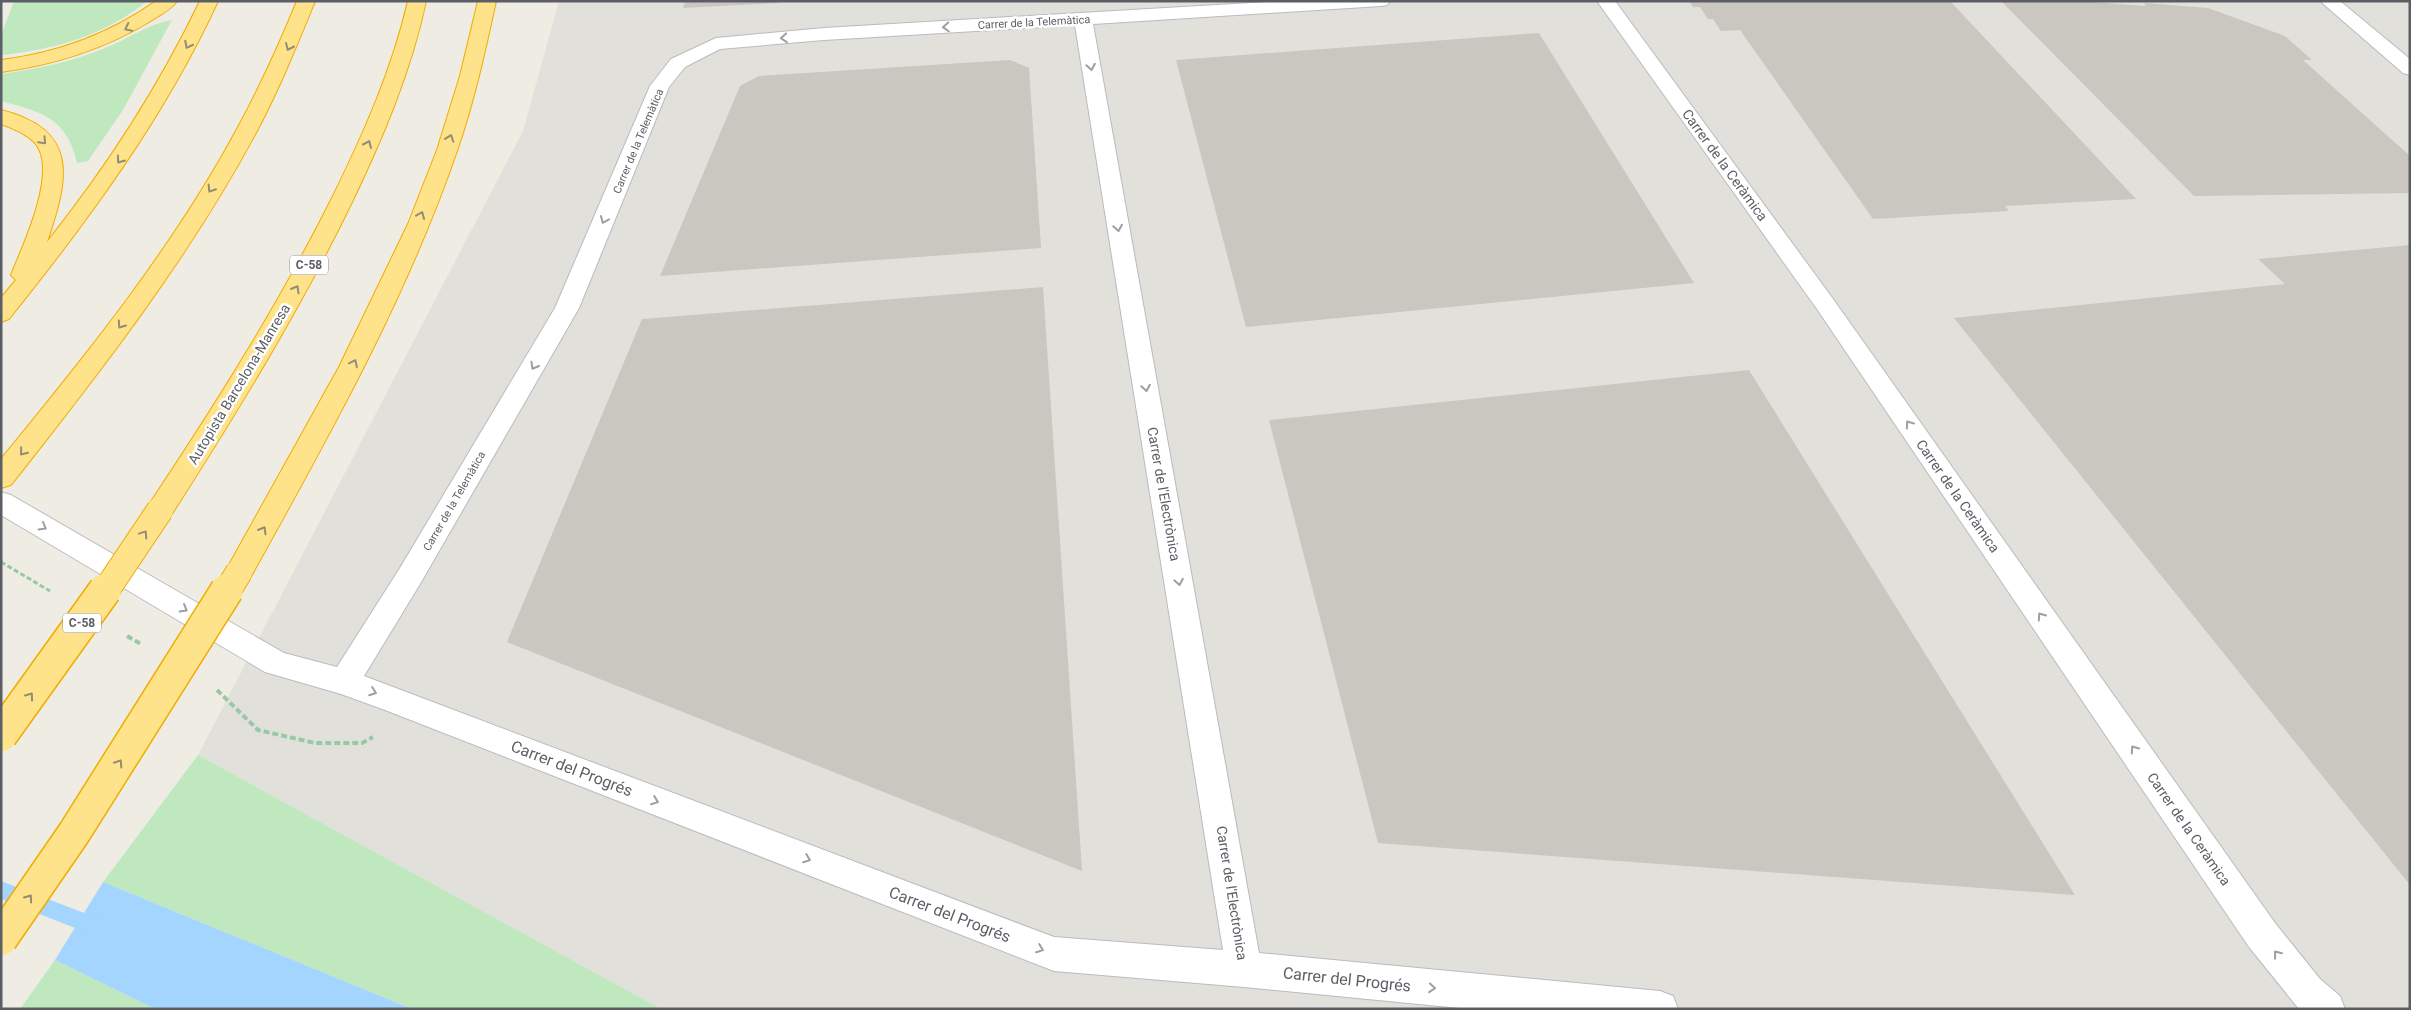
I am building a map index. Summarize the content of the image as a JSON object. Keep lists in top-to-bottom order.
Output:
{
  "streets": {
    "highway": ["C-58", "Autopista Barcelona-Manresa"],
    "street": [
      "Carrer de la Telemàtica",
      "Carrer de la Ceràmica",
      "Carrer de l'Electrònica",
      "Carrer del Progrés"
    ]
  },
  "crossings": [
    ["Carrer de la Telemàtica", "Carrer de l'Electrònica"],
    ["Carrer de la Telemàtica", "Carrer del Progrés"],
    ["Carrer de l'Electrònica", "Carrer del Progrés"]
  ],
  "one_way": [
    "Carrer de la Telemàtica",
    "Carrer de la Ceràmica",
    "Carrer de l'Electrònica",
    "Carrer del Progrés"
  ]
}
